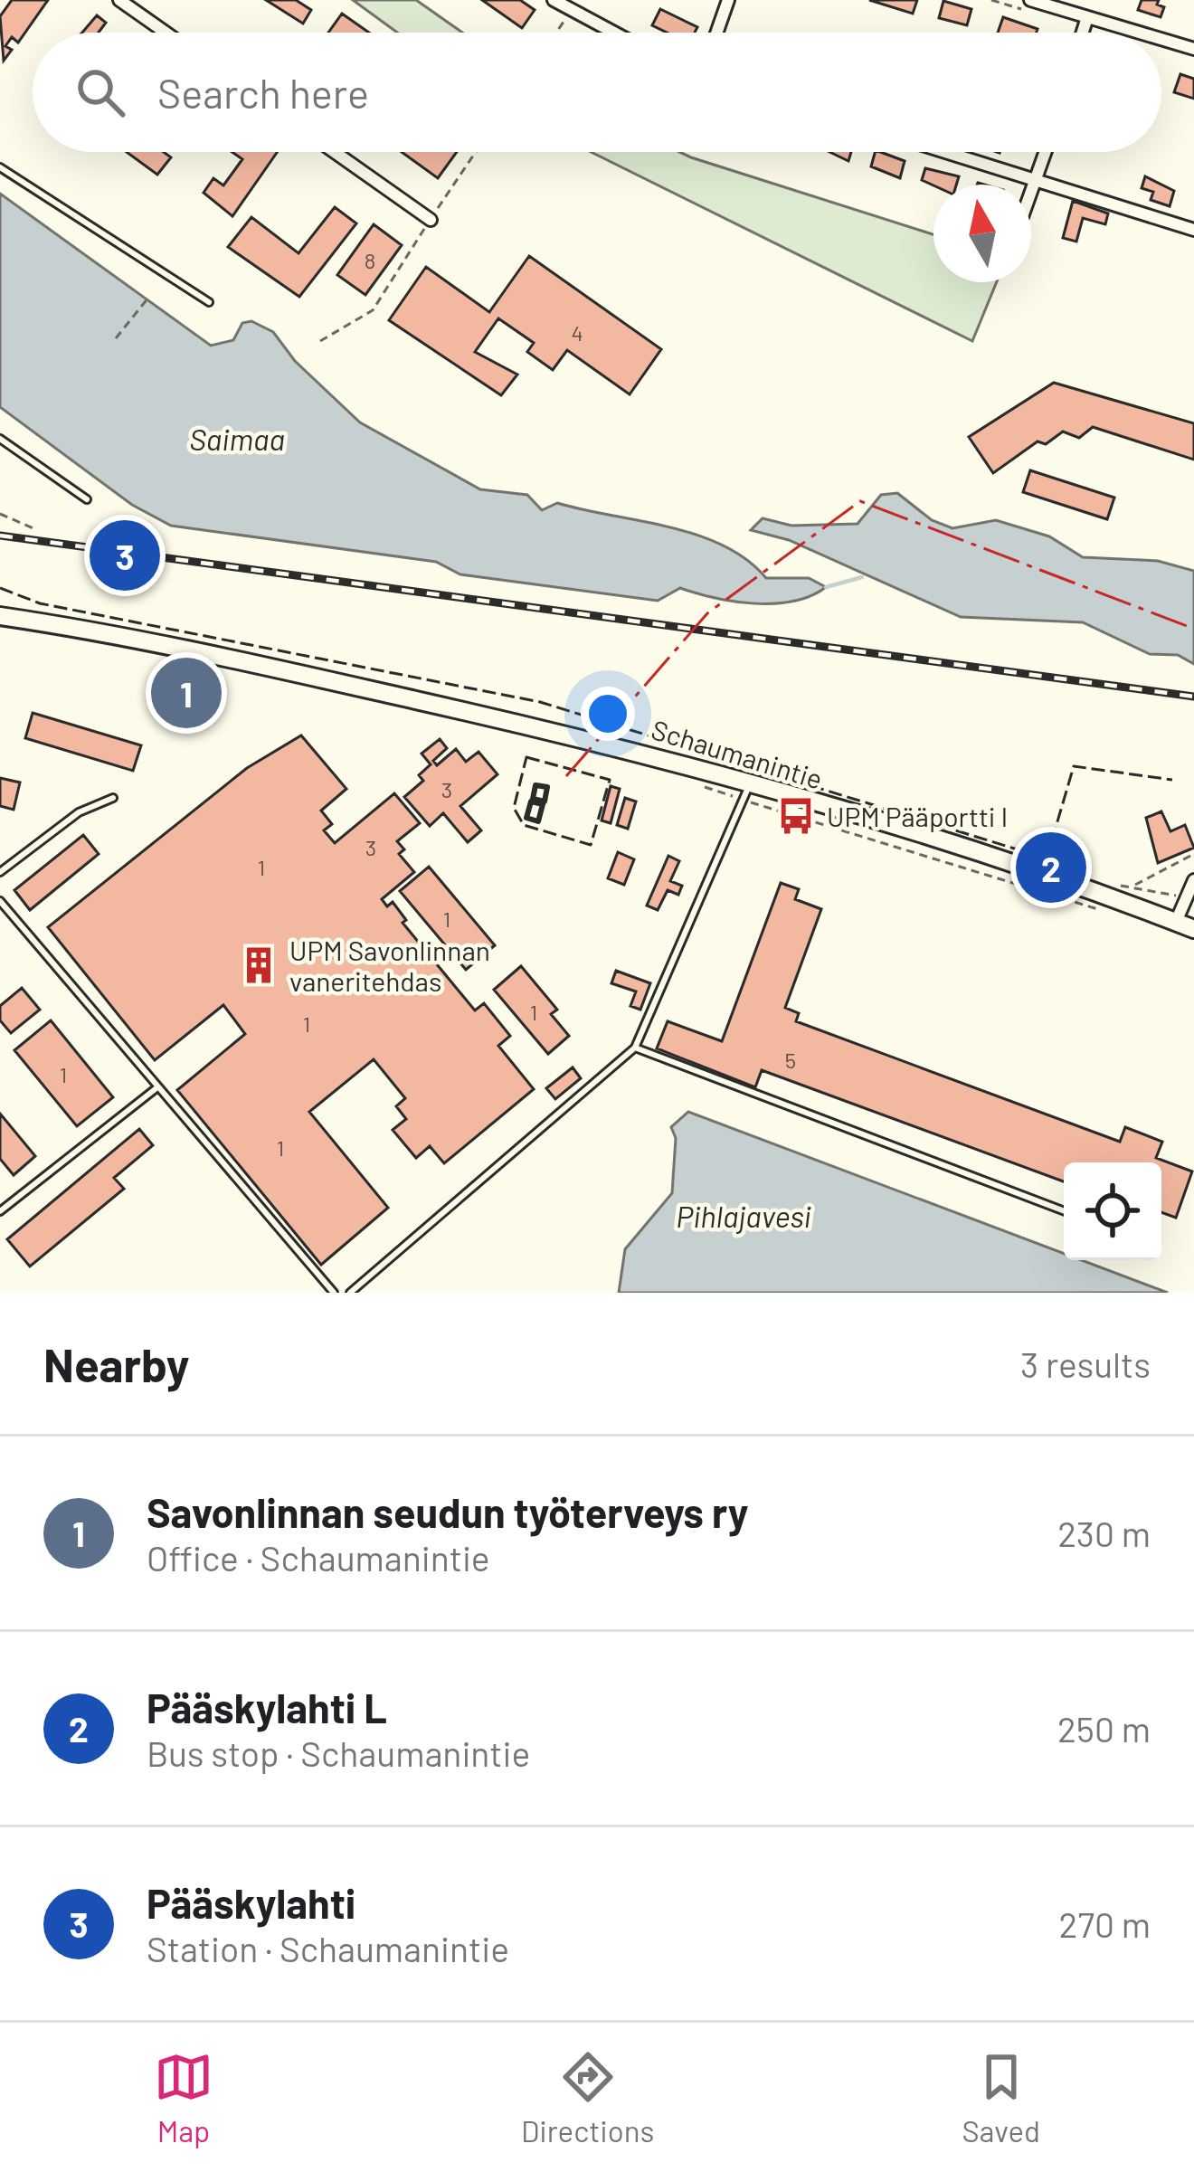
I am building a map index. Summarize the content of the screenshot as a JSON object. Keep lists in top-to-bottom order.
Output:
{
  "streets": {
    "street": ["Schaumanintie"]
  },
  "water": ["Saimaa", "Pihlajavesi"],
  "places": {
    "bus stop": ["UPM Pääportti I"],
    "building": ["UPM Savonlinnan vaneritehdas"]
  },
  "house_numbers": [
    "8",
    "4",
    "3",
    "3",
    "1",
    "1",
    "1",
    "1",
    "5",
    "1",
    "1"
  ],
  "north": "top",
  "page": {
    "search": "Search here",
    "pins": ["3", "1", "2"],
    "heading": ["Nearby", "3 results"],
    "list": [
      {
        "mark": "1",
        "name": "Savonlinnan seudun työterveys ry",
        "note": "Office · Schaumanintie",
        "value": "230 m"
      },
      {
        "mark": "2",
        "name": "Pääskylahti L",
        "note": "Bus stop · Schaumanintie",
        "value": "250 m"
      },
      {
        "mark": "3",
        "name": "Pääskylahti",
        "note": "Station · Schaumanintie",
        "value": "270 m"
      }
    ],
    "nav": ["Map", "Directions", "Saved"]
  }
}
